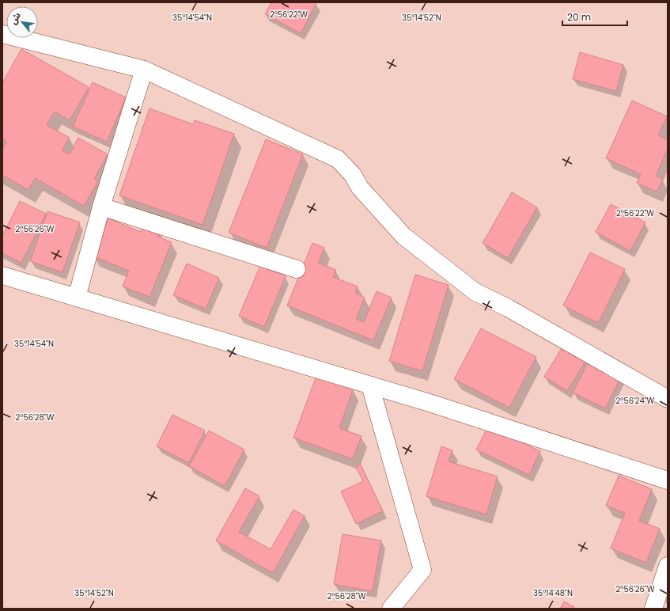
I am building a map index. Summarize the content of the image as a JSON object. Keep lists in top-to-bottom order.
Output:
{
  "scale_bar": "20 m",
  "north": "top left",
  "coordinates": [
    "2°56'22\"W",
    "35°14'54\"N",
    "35°14'52\"N",
    "2°56'26\"W",
    "2°56'24\"W",
    "2°56'28\"W",
    "35°14'48\"N"
  ]
}
